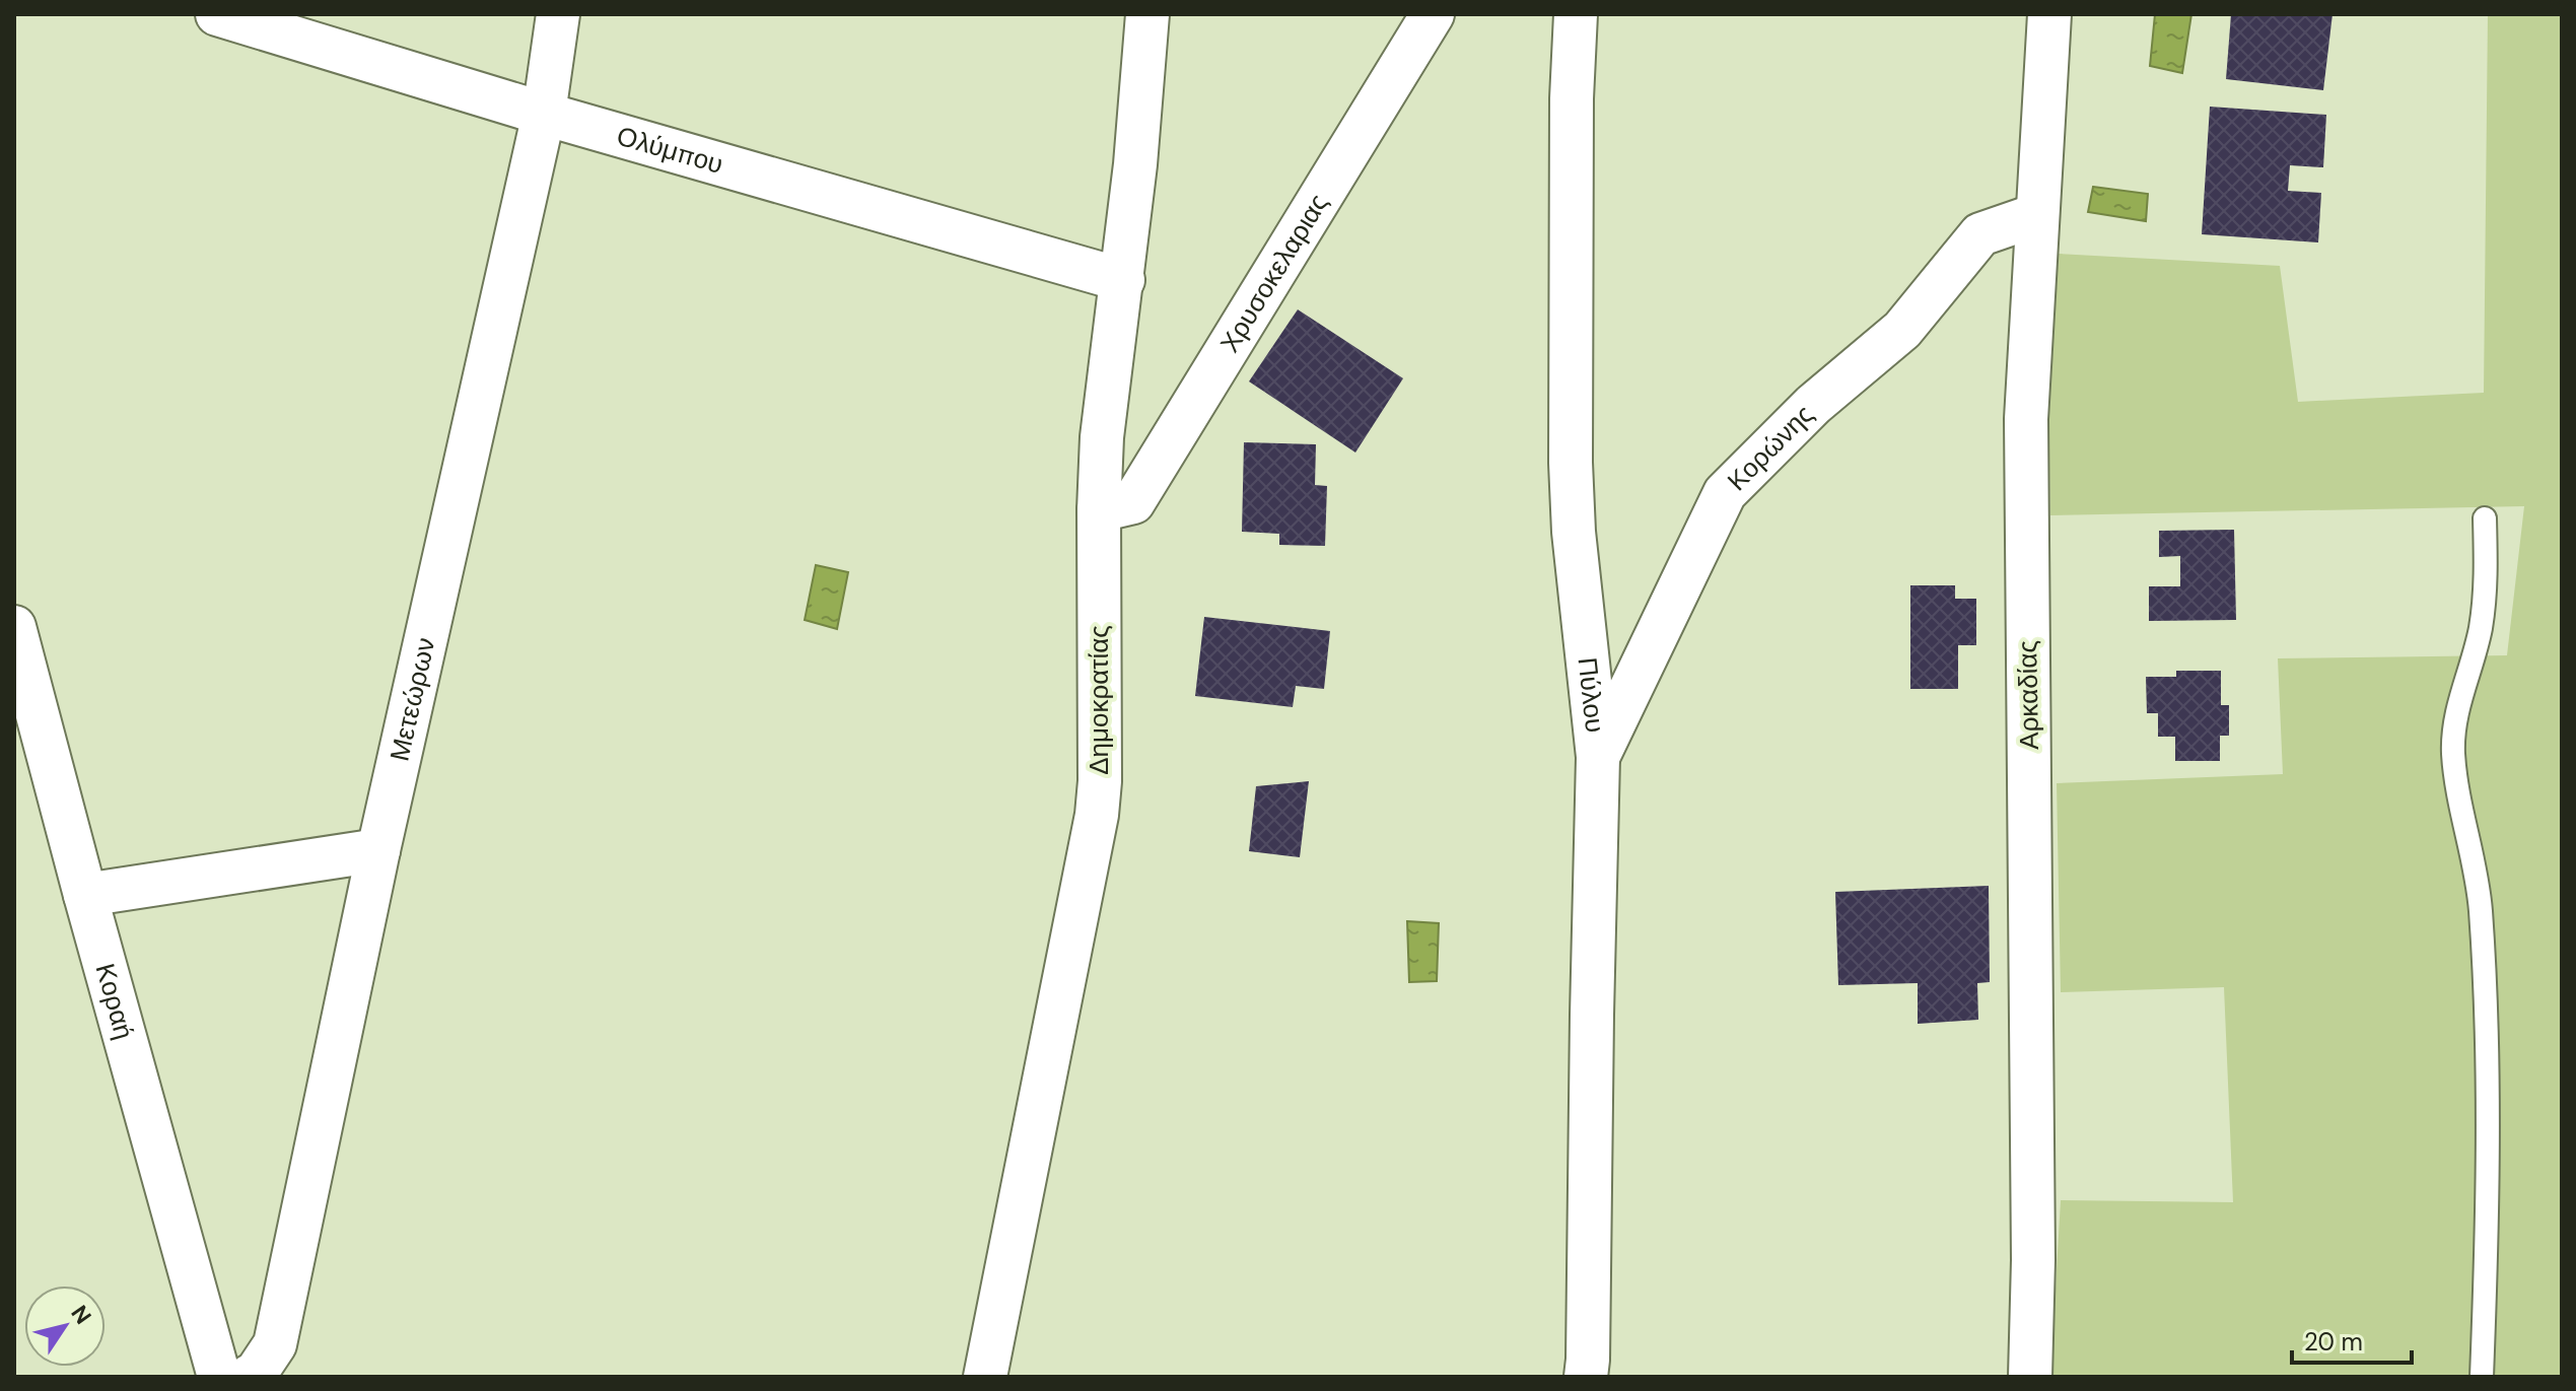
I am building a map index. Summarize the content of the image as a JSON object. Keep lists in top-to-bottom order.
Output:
{
  "streets": {
    "street": [
      "Ολύμπου",
      "Χρυσοκελαριας",
      "Κορώνης",
      "Πύλου",
      "Αρκαδίας",
      "Μετεώρων",
      "Δημοκρατίας",
      "Κοραή"
    ]
  },
  "crossings": [
    ["Ολύμπου", "Μετεώρων"],
    ["Ολύμπου", "Δημοκρατίας"],
    ["Χρυσοκελαριας", "Δημοκρατίας"],
    ["Κορώνης", "Πύλου"],
    ["Κορώνης", "Αρκαδίας"]
  ],
  "scale_bar": "20 m",
  "north": "top right"
}
